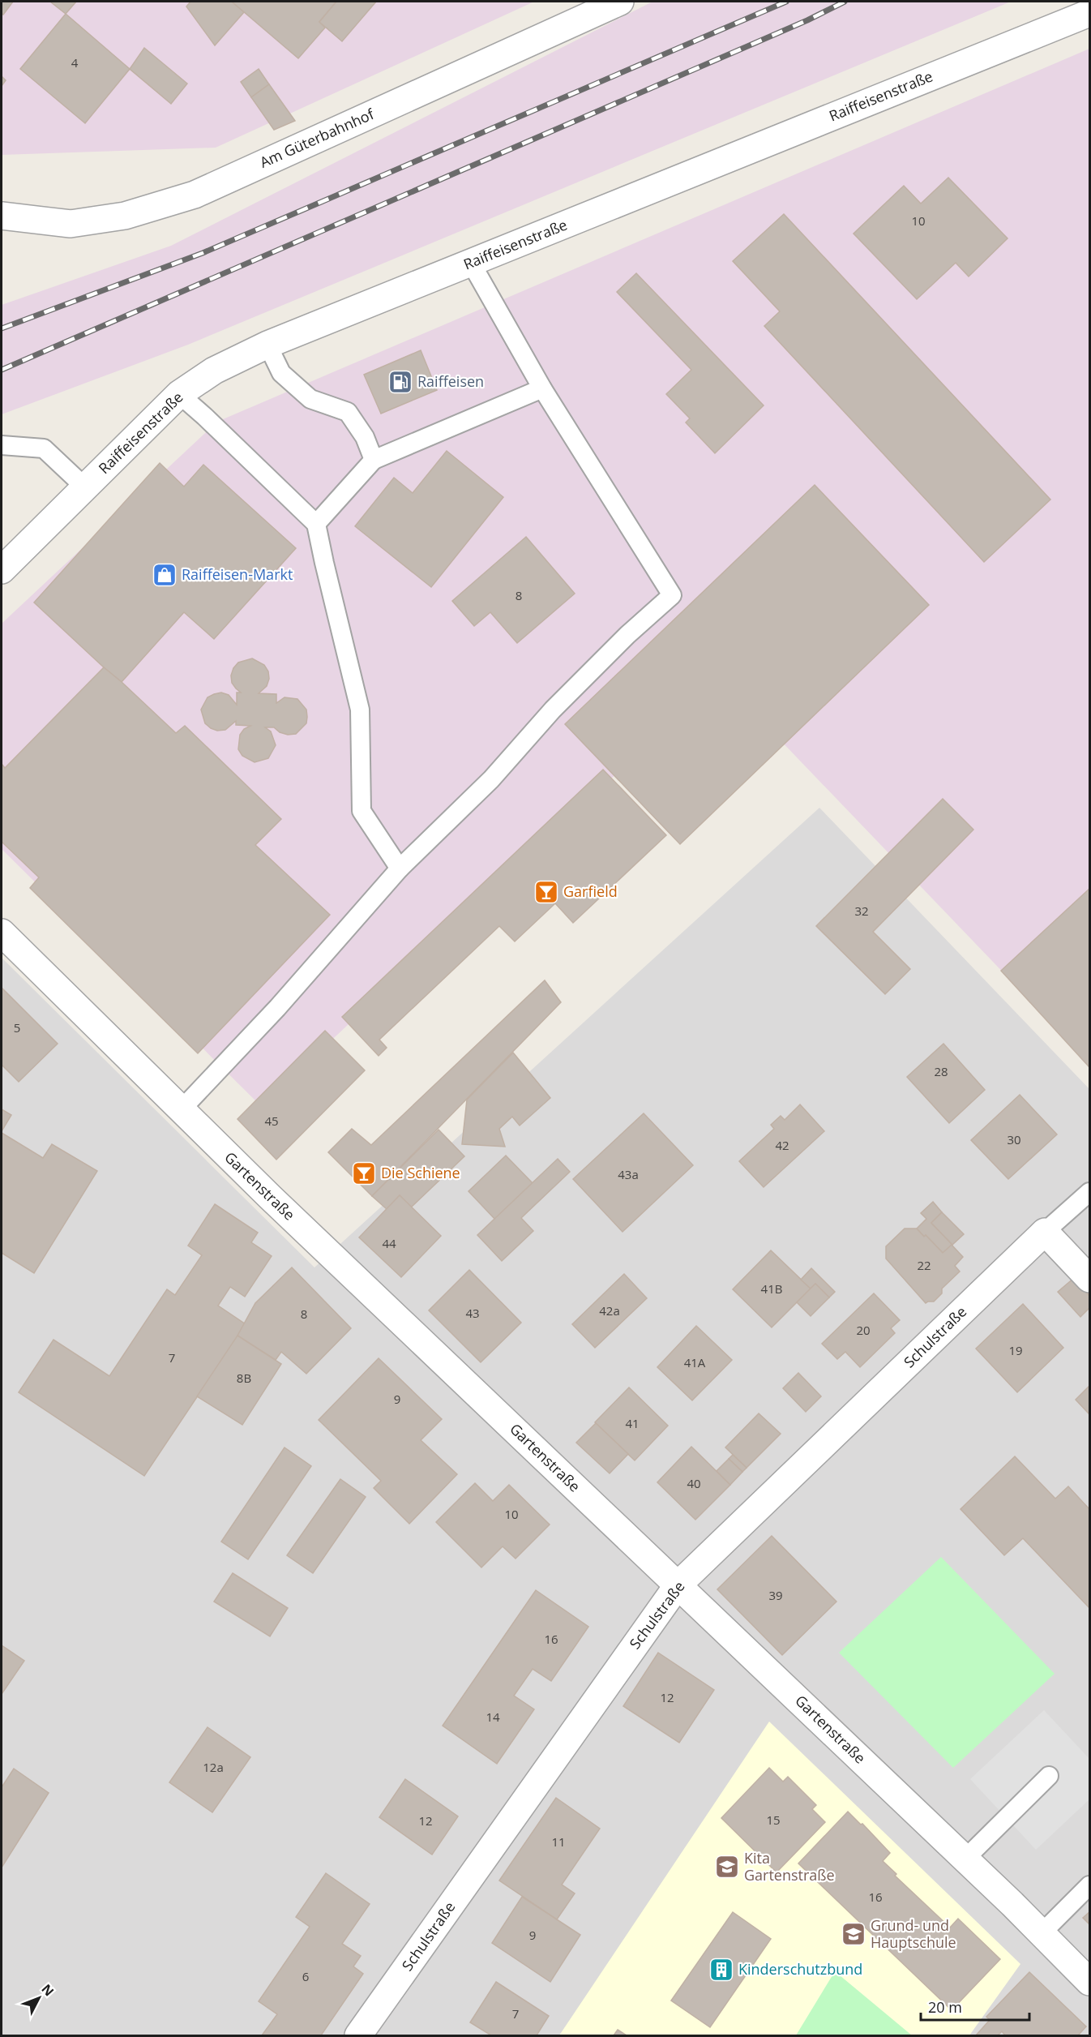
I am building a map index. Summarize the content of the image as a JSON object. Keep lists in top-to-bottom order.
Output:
{
  "streets": {
    "street": [
      "Raiffeisenstraße",
      "Am Güterbahnhof",
      "Gartenstraße",
      "Schulstraße"
    ]
  },
  "crossings": [
    ["Gartenstraße", "Schulstraße"]
  ],
  "places": {
    "fuel station": ["Raiffeisen"],
    "shop": ["Raiffeisen-Markt"],
    "bar": ["Garfield", "Die Schiene"],
    "school or university": ["Kita Gartenstraße", "Grund- und Hauptschule"],
    "building": ["Kinderschutzbund"]
  },
  "house_numbers": [
    "4",
    "10",
    "8",
    "32",
    "5",
    "28",
    "45",
    "30",
    "42",
    "43a",
    "44",
    "22",
    "41B",
    "42a",
    "43",
    "8",
    "20",
    "19",
    "7",
    "41A",
    "8B",
    "9",
    "41",
    "40",
    "10",
    "39",
    "16",
    "12",
    "14",
    "12a",
    "15",
    "12",
    "11",
    "16",
    "9",
    "6",
    "7"
  ],
  "scale_bar": "20 m",
  "north": "top right"
}
